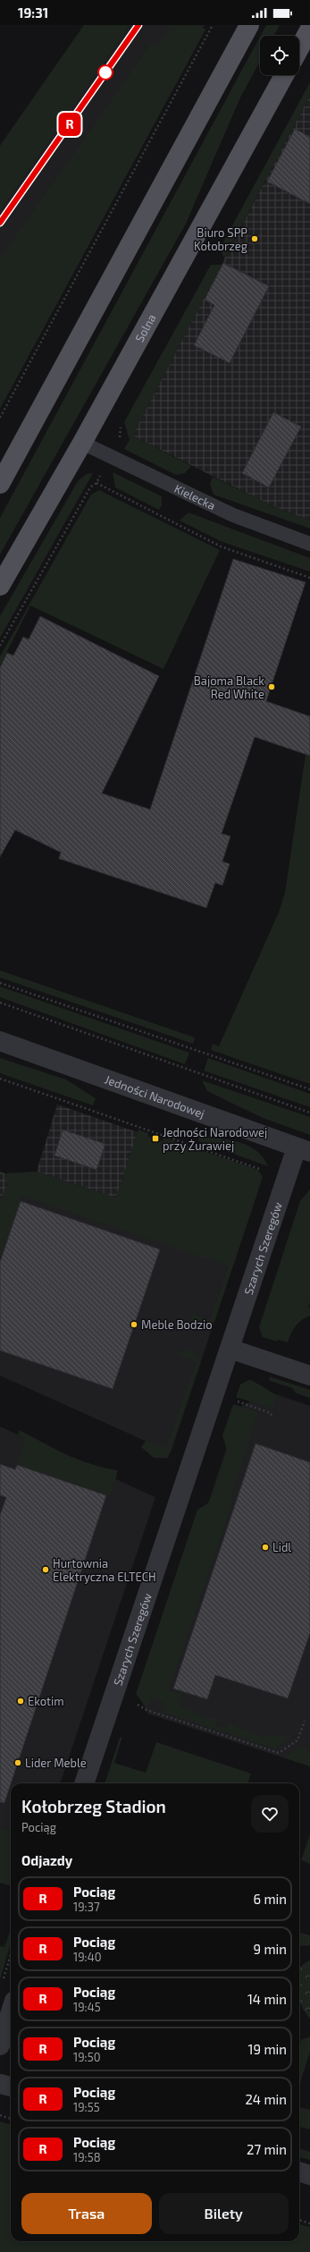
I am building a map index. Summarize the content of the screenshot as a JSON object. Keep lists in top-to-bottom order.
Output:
{
  "streets": {
    "main road": ["Solna"],
    "street": ["Jedności Narodowej", "Szarych Szeregów"],
    "lane": ["Kielecka"]
  },
  "crossings": [
    ["Solna", "Kielecka"],
    ["Jedności Narodowej", "Szarych Szeregów"]
  ],
  "places": {
    "other": [
      "Biuro SPP Kołobrzeg",
      "Bajoma Black Red White",
      "Meble Bodzio",
      "Lidl",
      "Hurtownia Elektryczna ELTECH",
      "Ekotim",
      "Lider Meble"
    ],
    "transit": ["Jedności Narodowej przy Żurawiej"]
  },
  "page": {
    "status": "19:31",
    "on_map": "R",
    "heading": [
      ["Kołobrzeg Stadion", "Pociąg"],
      "Odjazdy"
    ],
    "list": [
      {
        "mark": "R",
        "name": "Pociąg",
        "note": "19:37",
        "value": "6 min"
      },
      {
        "mark": "R",
        "name": "Pociąg",
        "note": "19:40",
        "value": "9 min"
      },
      {
        "mark": "R",
        "name": "Pociąg",
        "note": "19:45",
        "value": "14 min"
      },
      {
        "mark": "R",
        "name": "Pociąg",
        "note": "19:50",
        "value": "19 min"
      },
      {
        "mark": "R",
        "name": "Pociąg",
        "note": "19:55",
        "value": "24 min"
      },
      {
        "mark": "R",
        "name": "Pociąg",
        "note": "19:58",
        "value": "27 min"
      }
    ],
    "buttons": ["Trasa", "Bilety"]
  }
}
